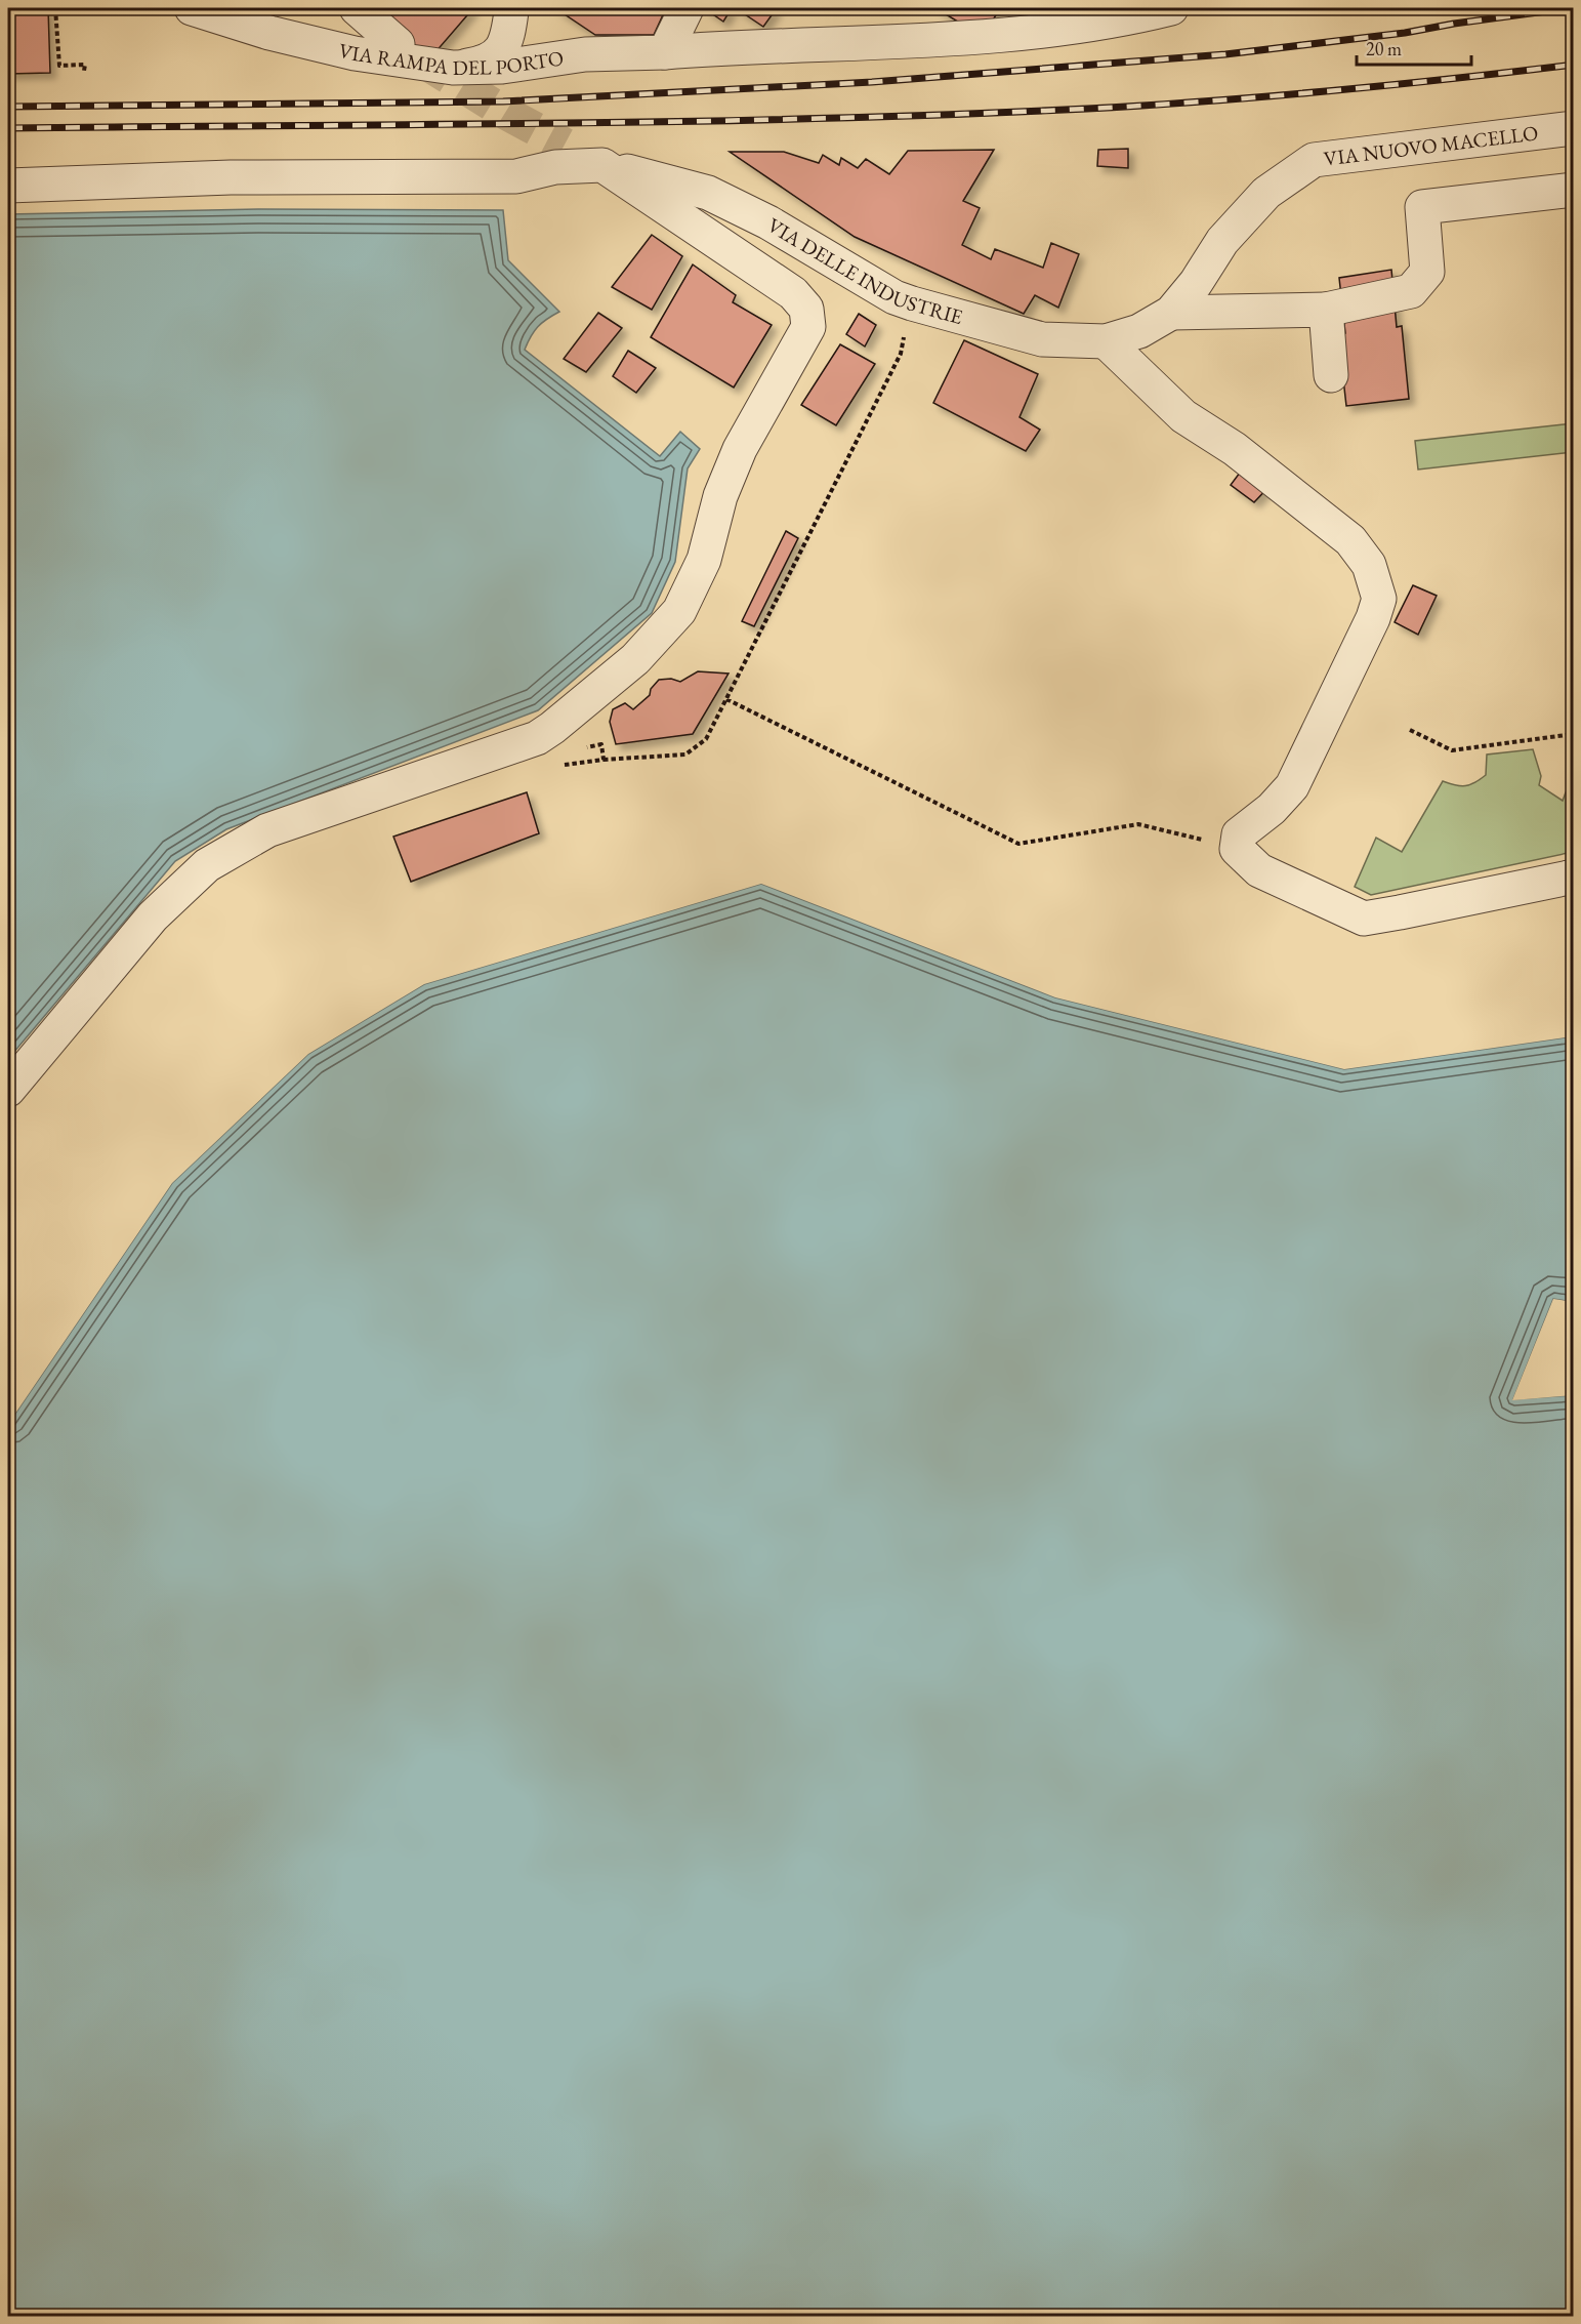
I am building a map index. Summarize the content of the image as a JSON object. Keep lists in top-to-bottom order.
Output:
{
  "streets": {
    "street": ["VIA RAMPA DEL PORTO", "VIA NUOVO MACELLO", "VIA DELLE INDUSTRIE"]
  },
  "crossings": [
    ["VIA NUOVO MACELLO", "VIA DELLE INDUSTRIE"]
  ],
  "scale_bar": "20 m"
}
